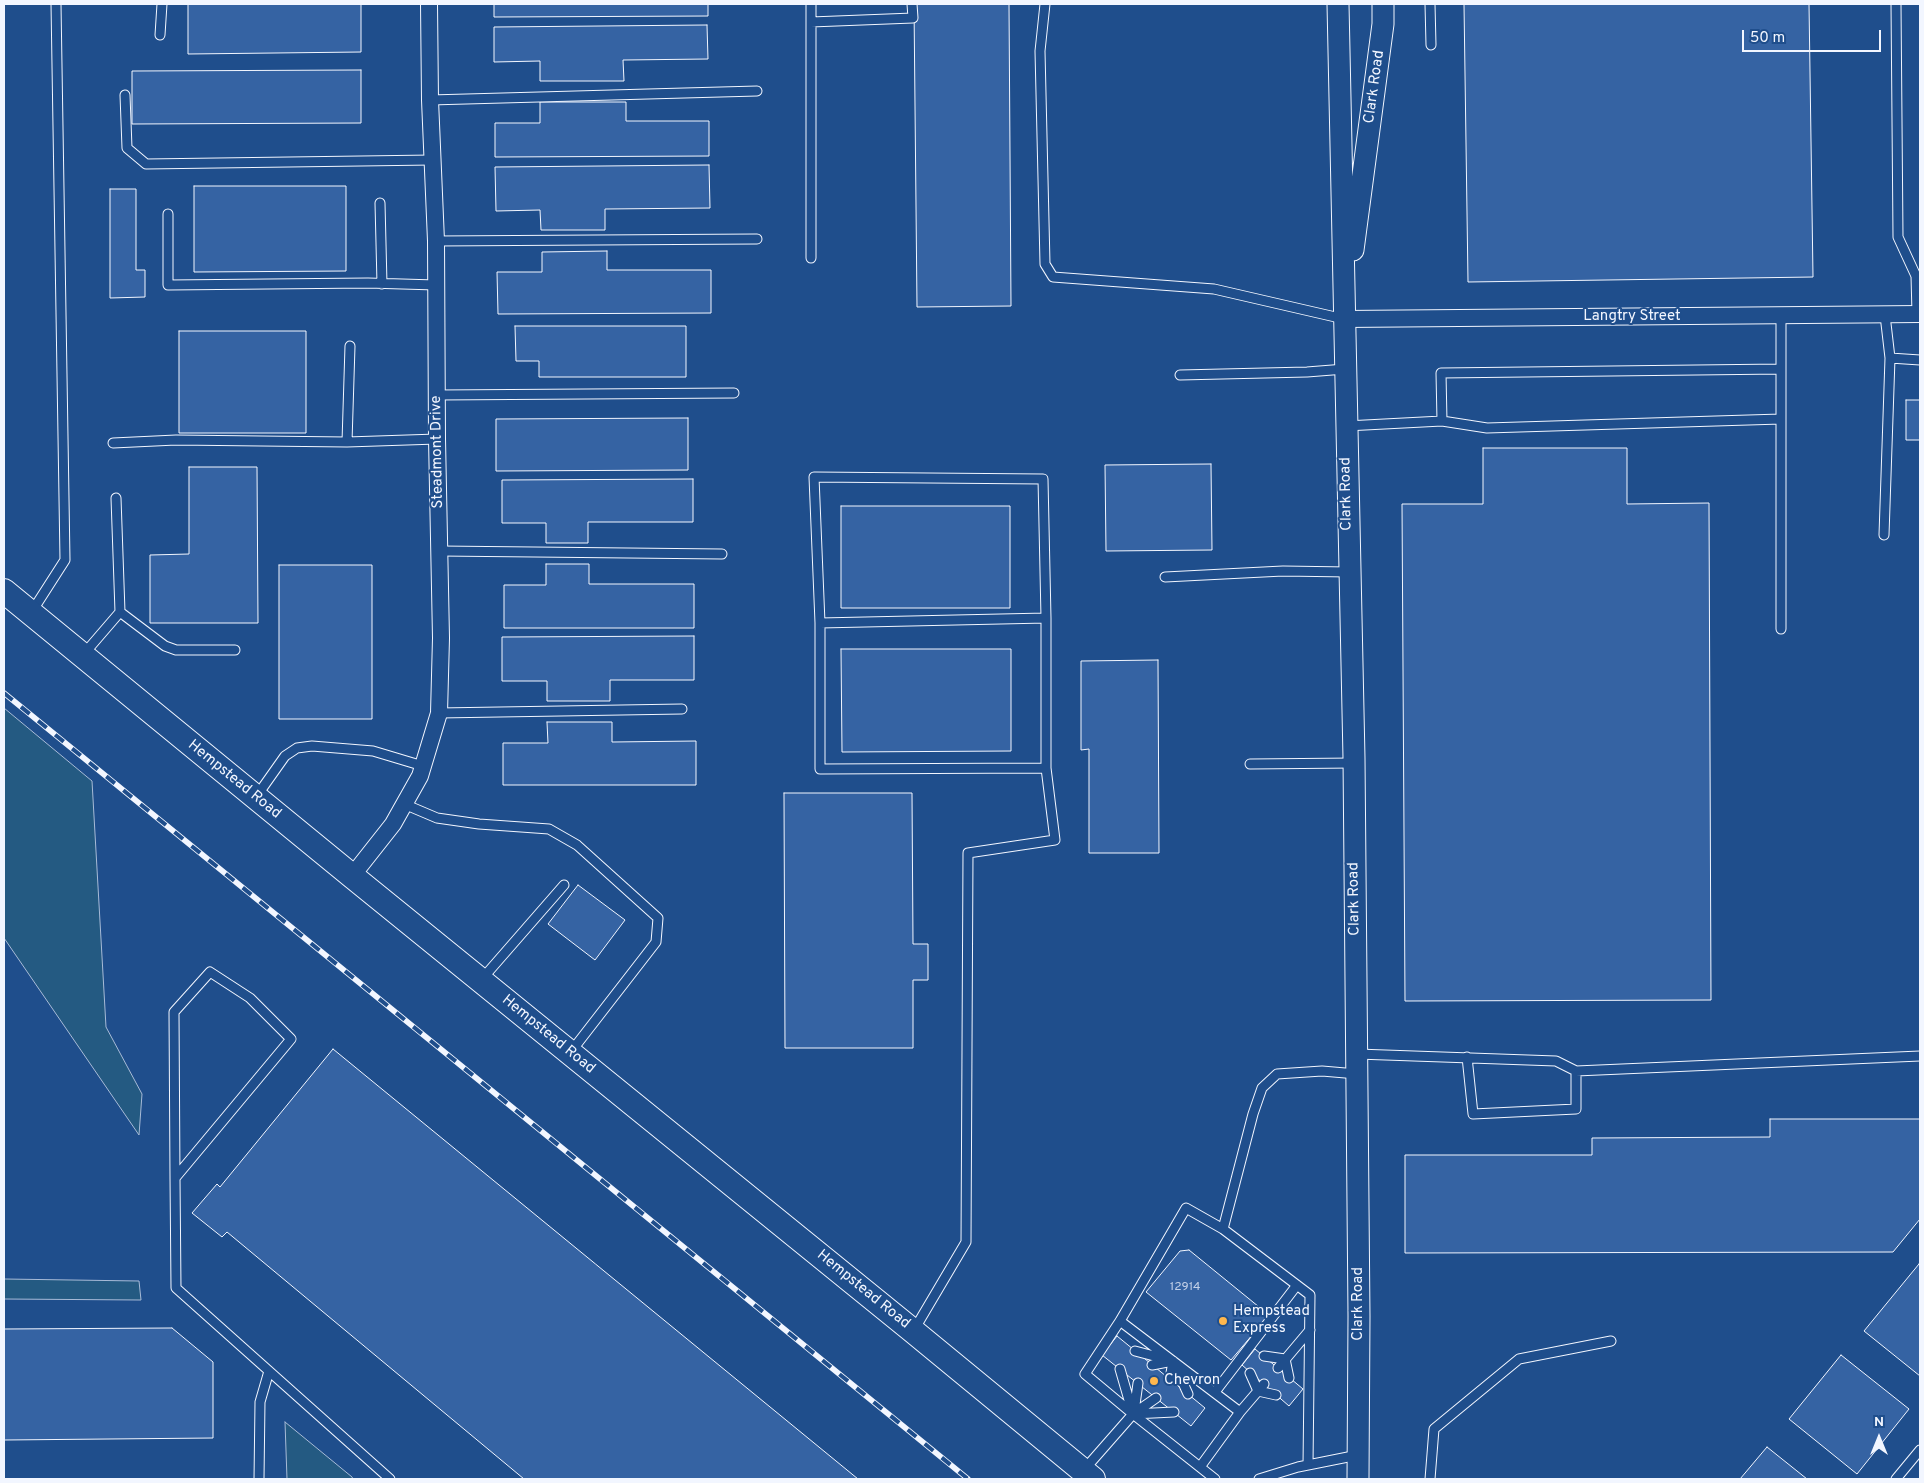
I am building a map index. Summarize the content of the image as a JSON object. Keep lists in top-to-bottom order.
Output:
{
  "streets": {
    "main road": ["Hempstead Road"],
    "street": ["Clark Road", "Langtry Street", "Steadmont Drive"]
  },
  "crossings": [
    ["Clark Road", "Langtry Street"],
    ["Steadmont Drive", "Hempstead Road"]
  ],
  "places": ["Hempstead Express", "Chevron"],
  "house_numbers": ["12914"],
  "scale_bar": "50 m",
  "north": "top"
}
